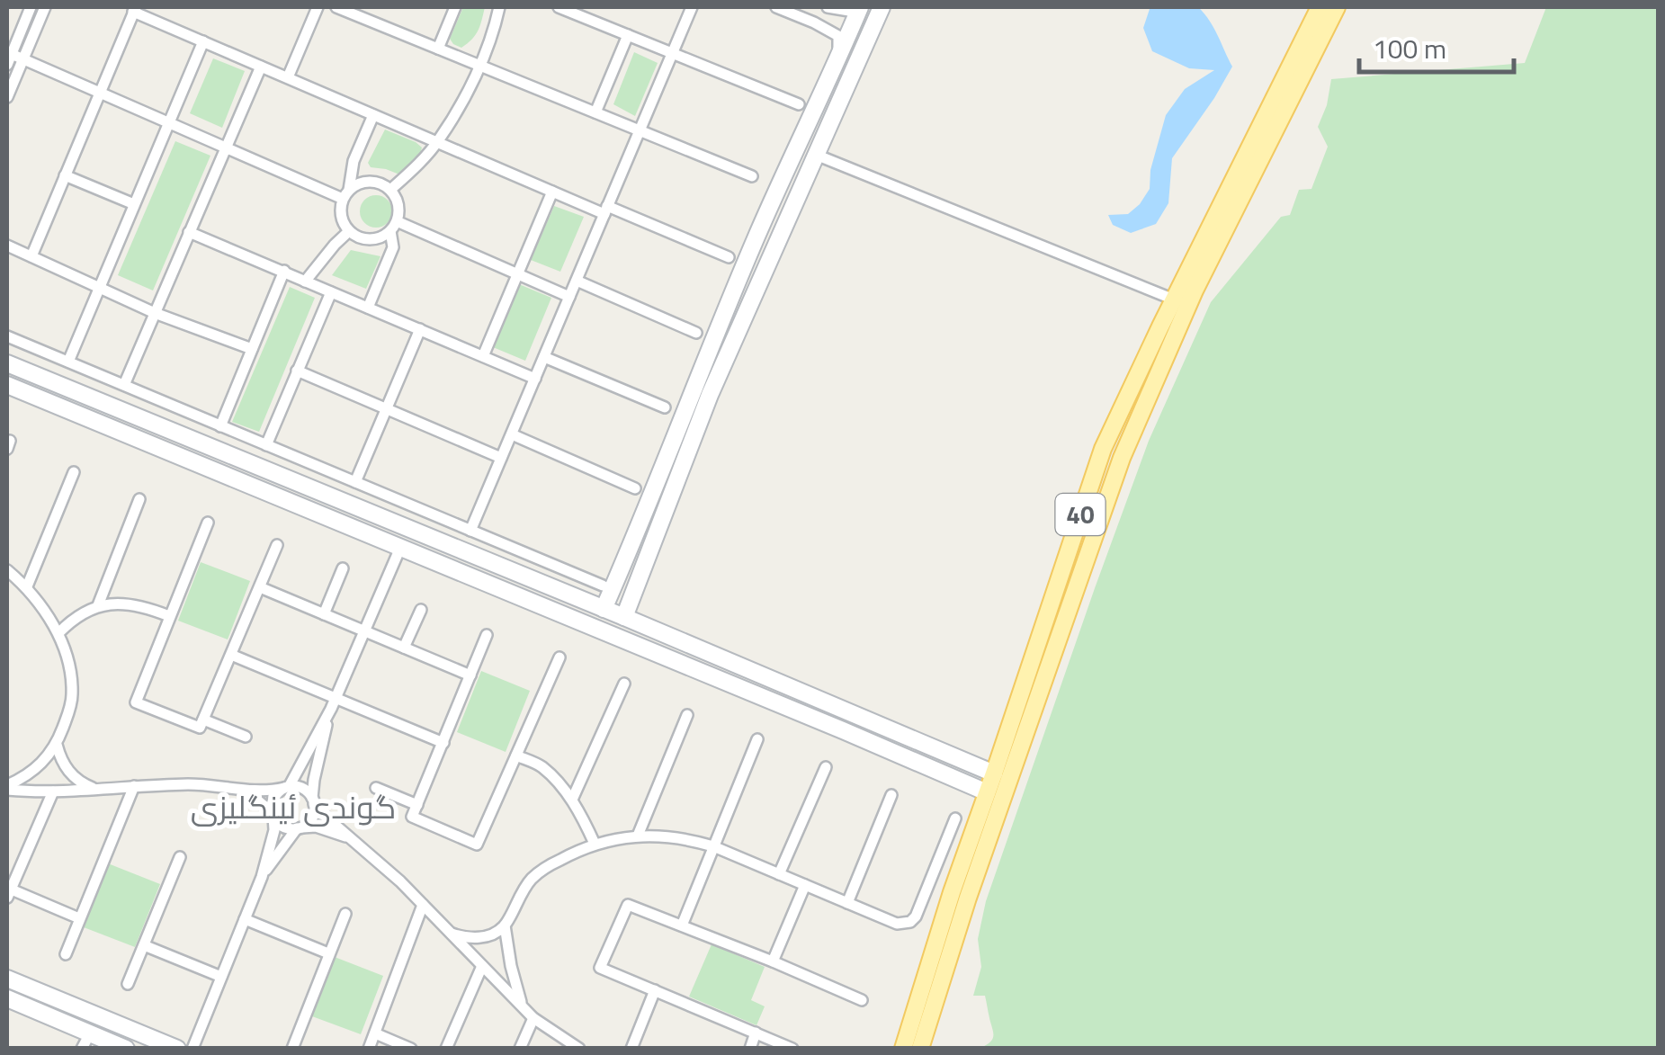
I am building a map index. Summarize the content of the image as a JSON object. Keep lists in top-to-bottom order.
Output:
{
  "streets": {
    "main road": ["40"]
  },
  "districts": ["گوندی ئینگلیزی"],
  "scale_bar": "100 m"
}
